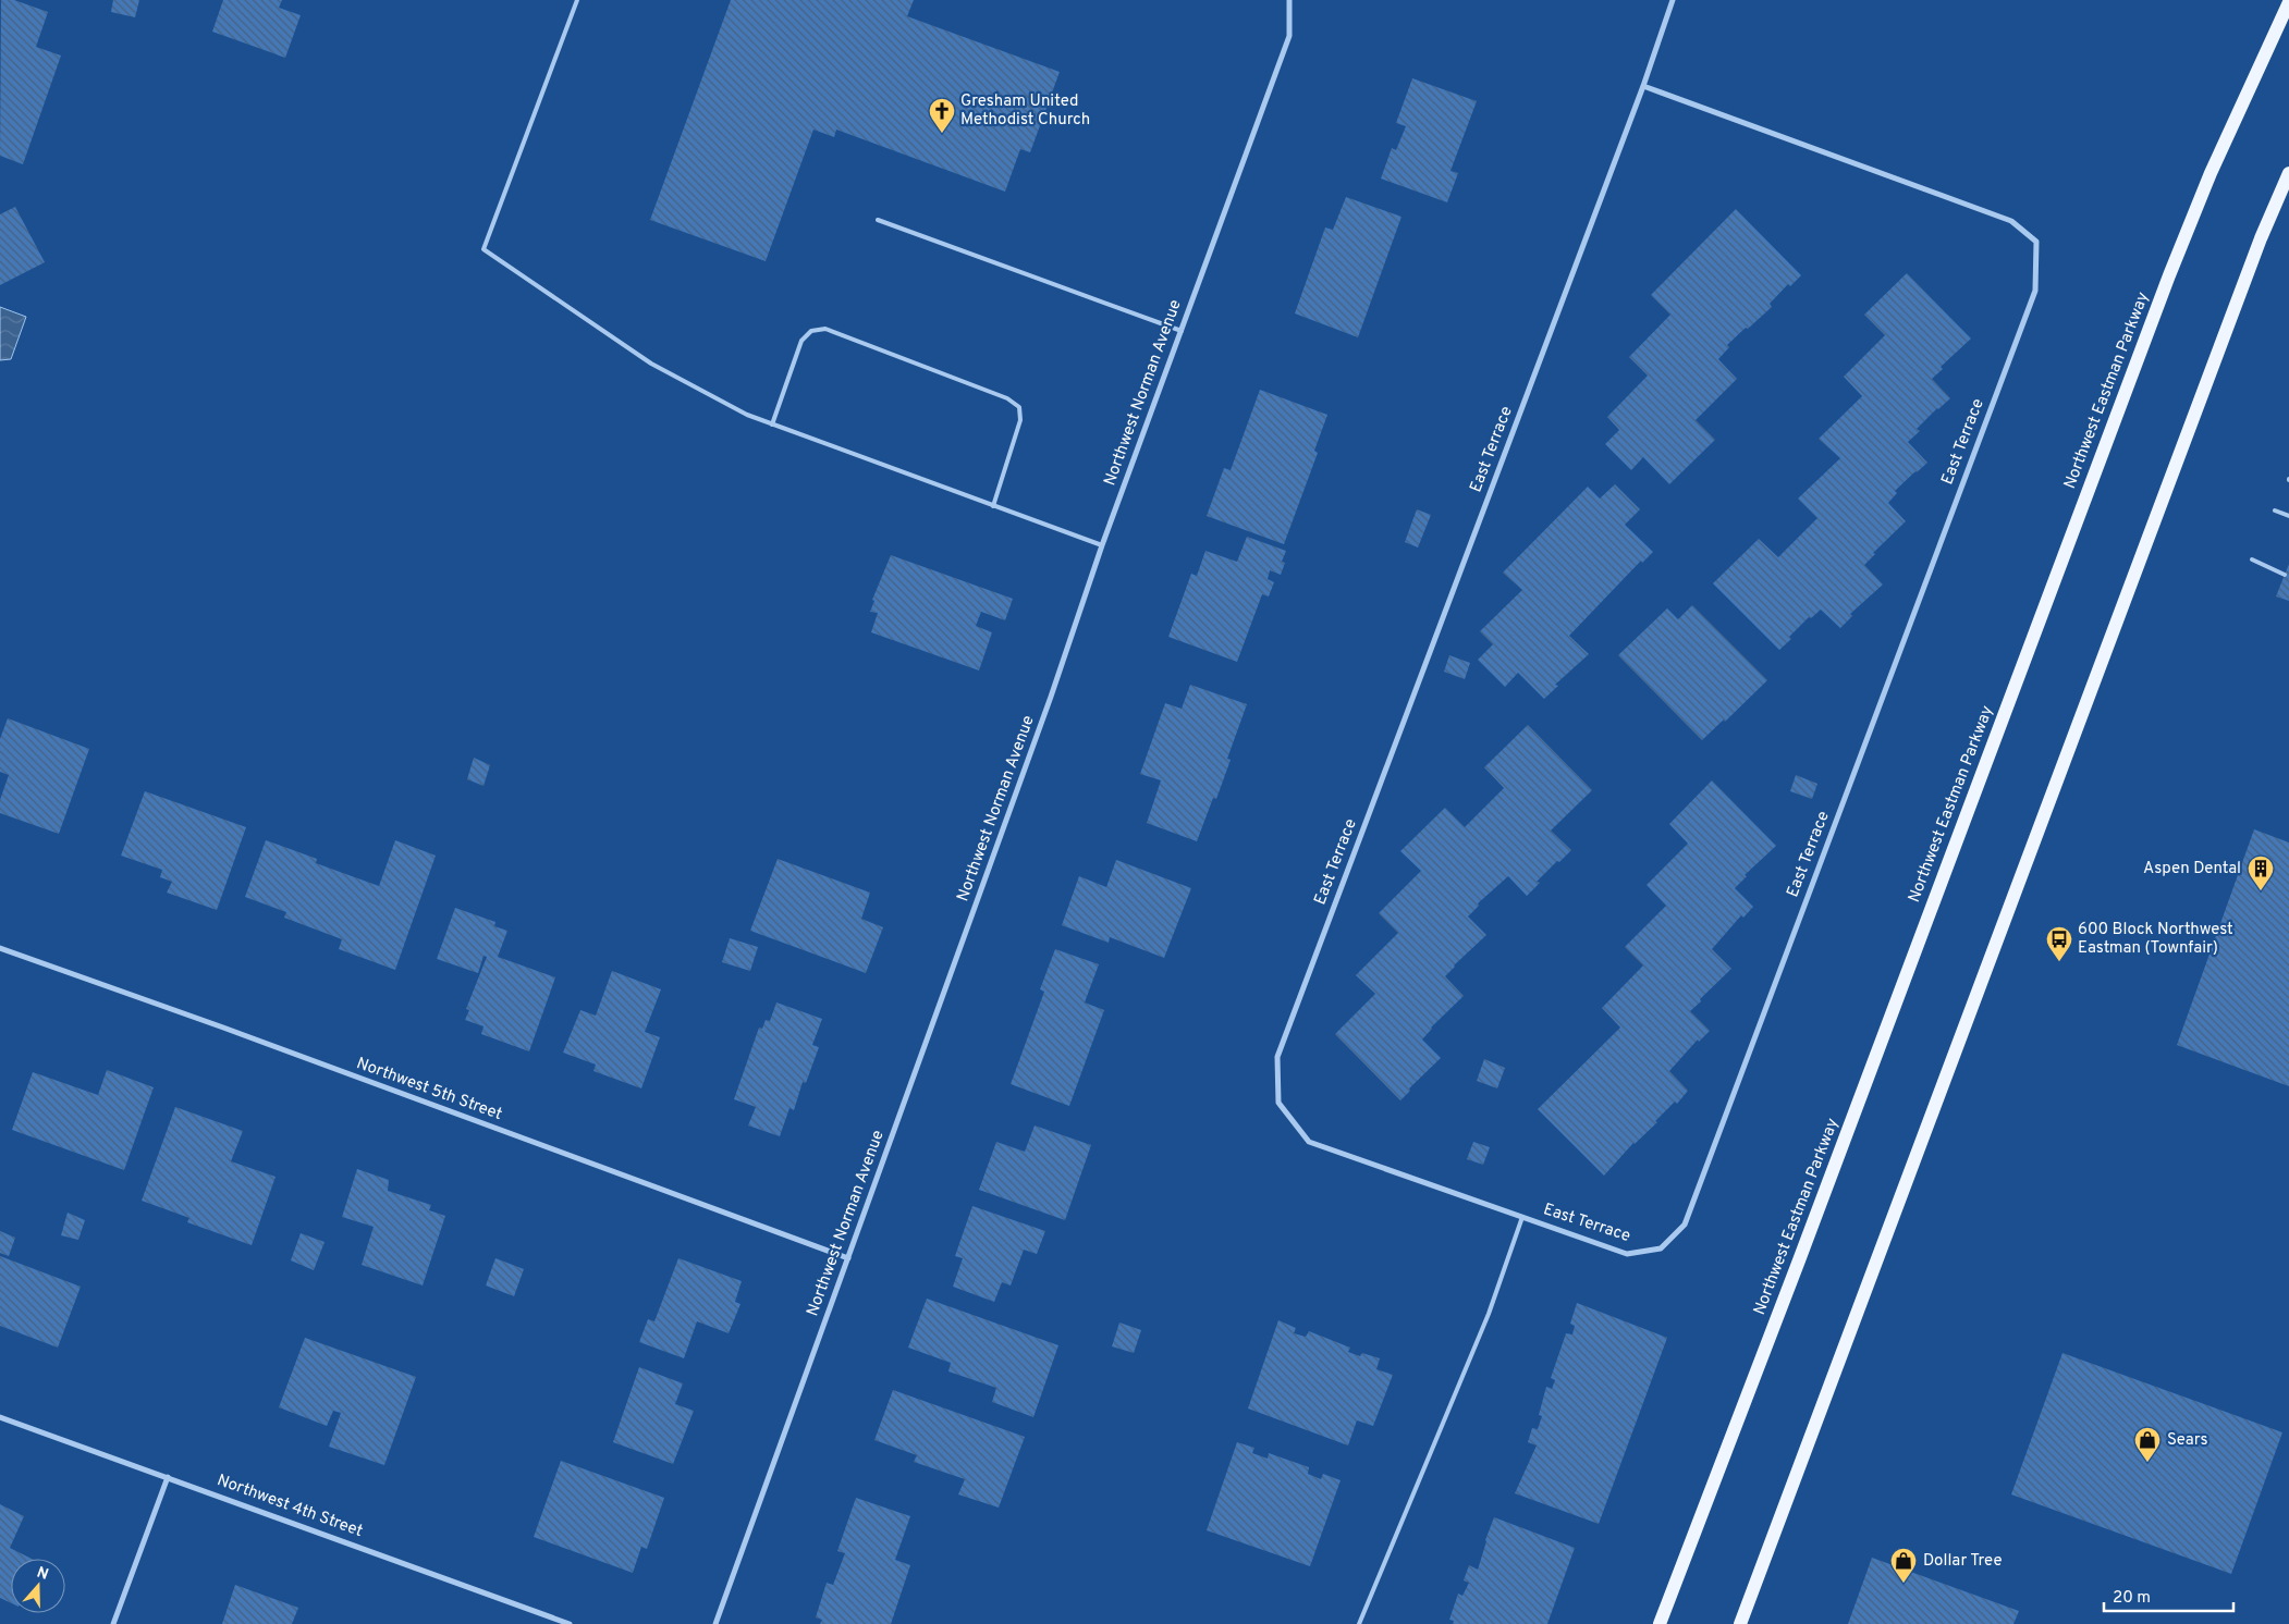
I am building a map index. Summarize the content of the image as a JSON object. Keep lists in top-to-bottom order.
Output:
{
  "streets": {
    "main road": ["Northwest Eastman Parkway"],
    "street": [
      "Northwest Norman Avenue",
      "East Terrace",
      "Northwest 5th Street",
      "Northwest 4th Street"
    ]
  },
  "crossings": [
    ["Northwest Norman Avenue", "Northwest 5th Street"]
  ],
  "places": {
    "church": ["Gresham United Methodist Church"],
    "building": ["Aspen Dental"],
    "bus stop": ["600 Block Northwest Eastman (Townfair)"],
    "shop": ["Sears", "Dollar Tree"]
  },
  "scale_bar": "20 m",
  "north": "top"
}
